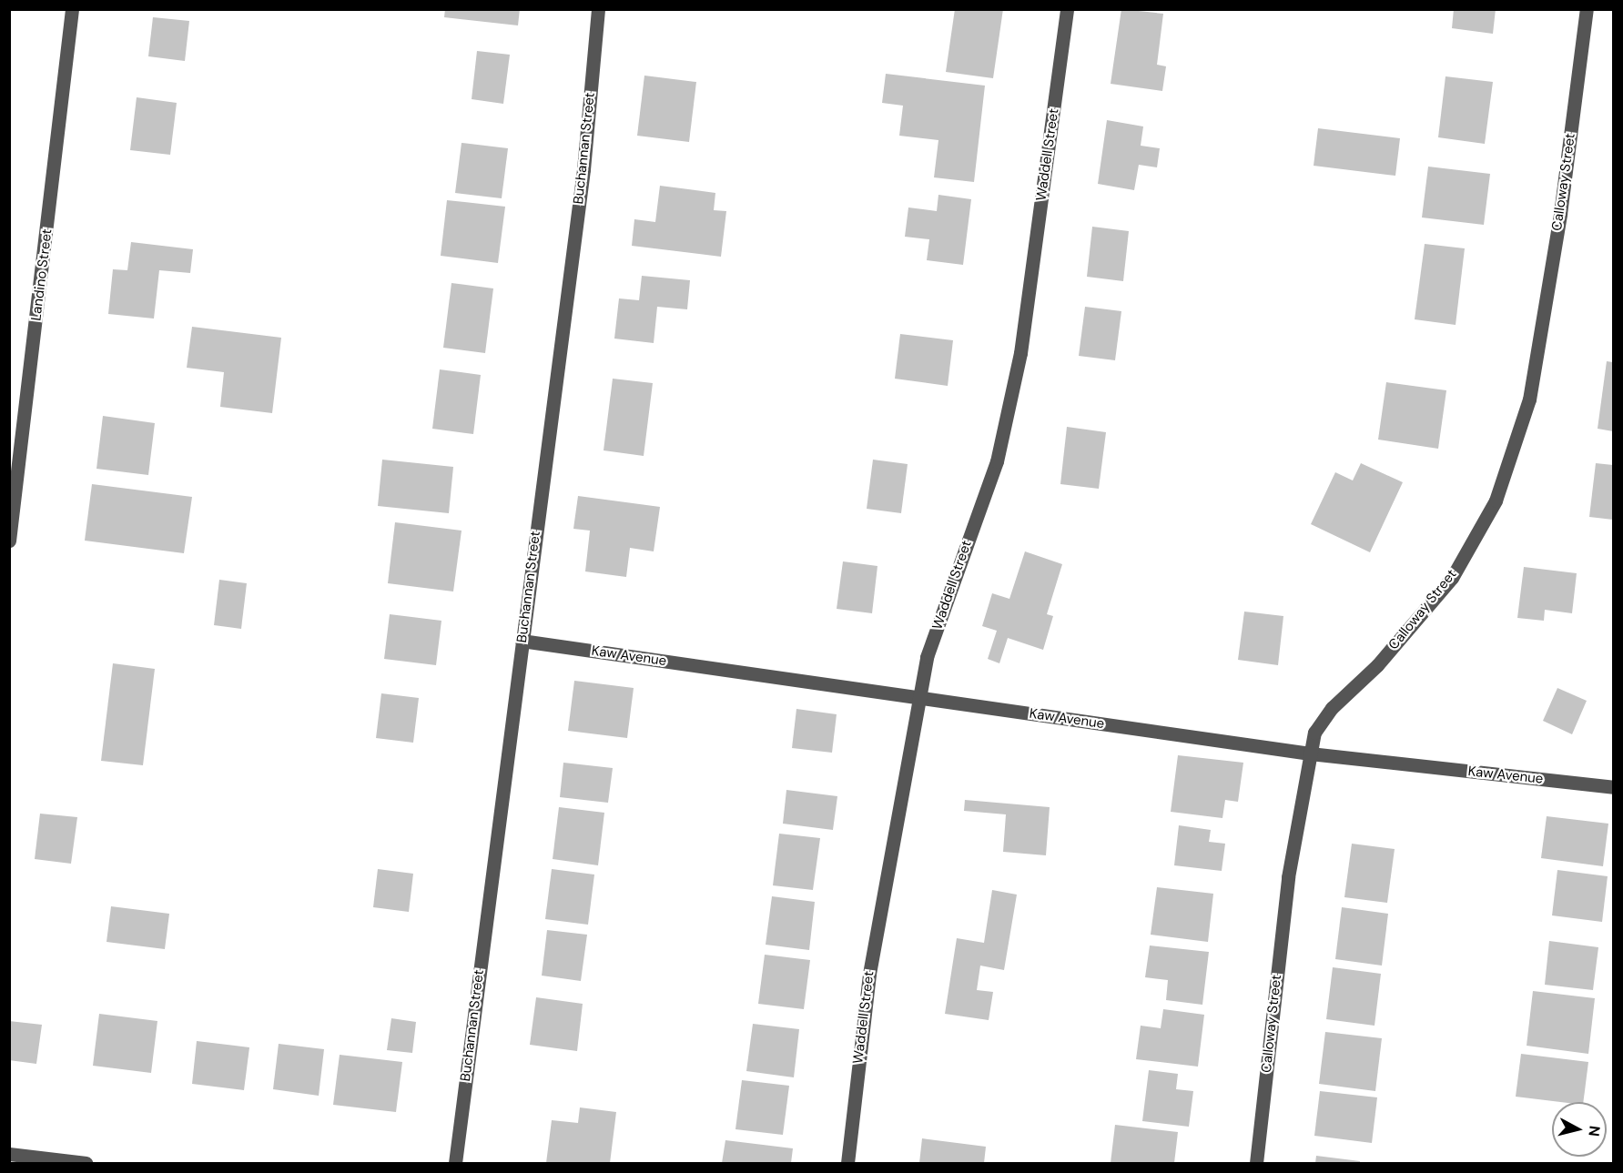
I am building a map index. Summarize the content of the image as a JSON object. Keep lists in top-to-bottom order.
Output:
{
  "streets": {
    "street": [
      "Buchannan Street",
      "Waddell Street",
      "Calloway Street",
      "Landino Street",
      "Kaw Avenue"
    ]
  },
  "crossings": [
    ["Buchannan Street", "Kaw Avenue"],
    ["Waddell Street", "Kaw Avenue"],
    ["Calloway Street", "Kaw Avenue"]
  ],
  "north": "right"
}
